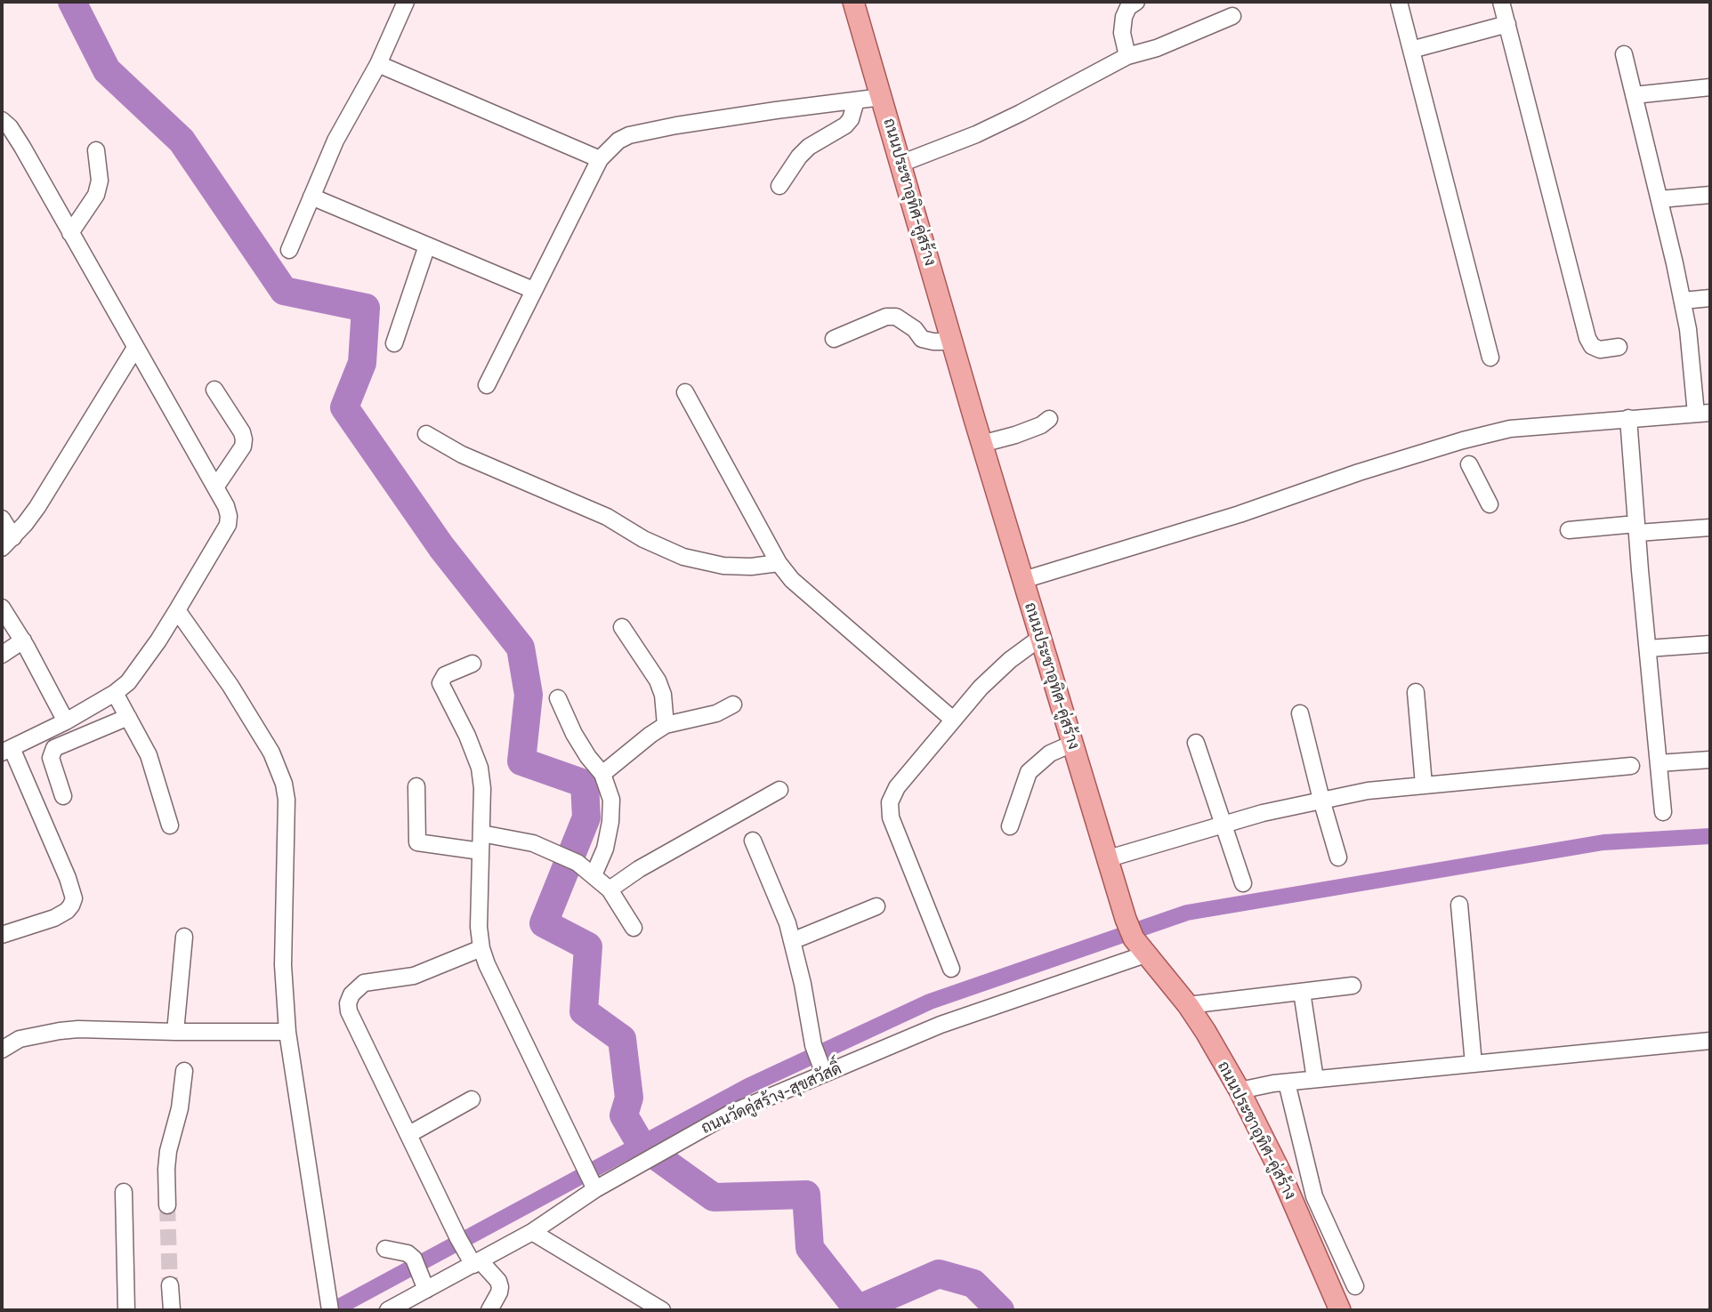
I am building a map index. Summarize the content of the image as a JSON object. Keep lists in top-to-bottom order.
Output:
{
  "streets": {
    "main road": ["ถนนประชาอุทิศ-คู่สร้าง"],
    "street": ["ถนนวัดคู่สร้าง-สุขสวัสดิ์"]
  },
  "crossings": [
    ["ถนนประชาอุทิศ-คู่สร้าง", "ถนนวัดคู่สร้าง-สุขสวัสดิ์"]
  ]
}
